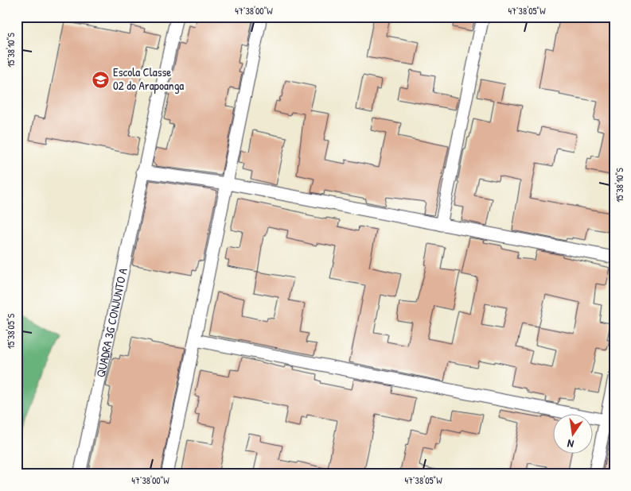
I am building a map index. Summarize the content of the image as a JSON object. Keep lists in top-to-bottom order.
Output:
{
  "streets": {
    "street": ["QUADRA 3G CONJUNTO A"]
  },
  "places": {
    "school or university": ["Escola Classe 02 do Arapoanga"]
  },
  "north": "bottom",
  "coordinates": [
    "47°38'00\"W",
    "47°38'05\"W",
    "15°38'10\"S",
    "15°38'05\"S"
  ]
}
